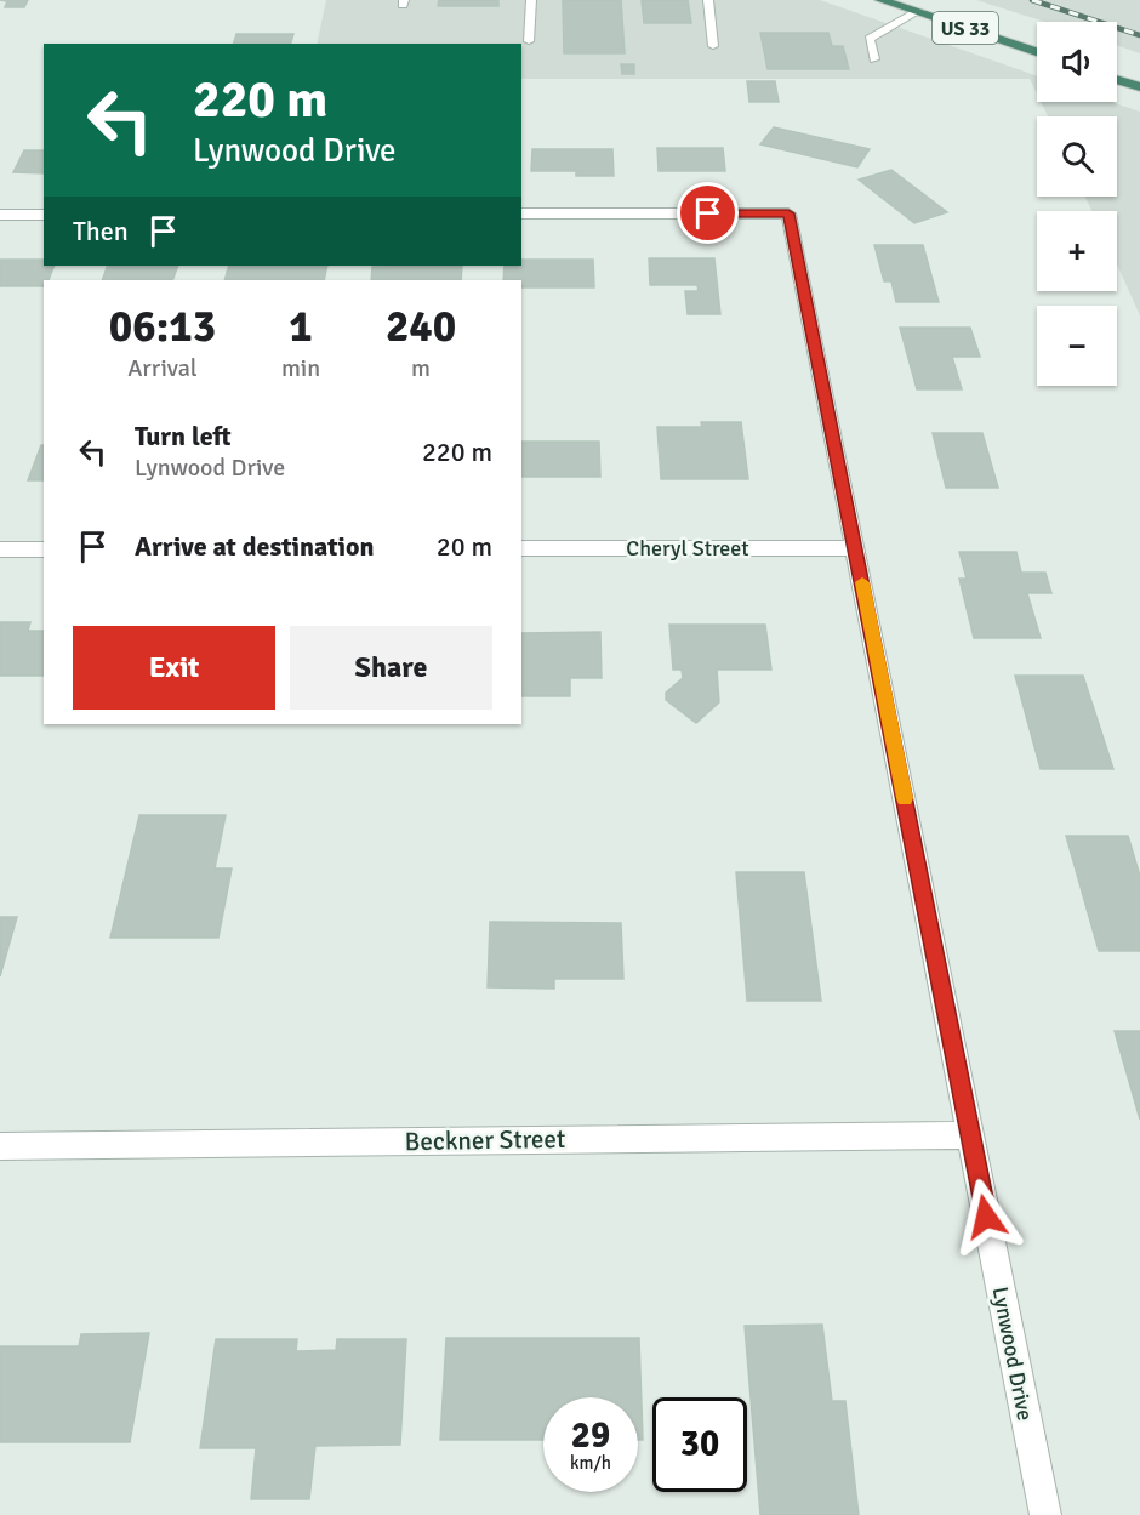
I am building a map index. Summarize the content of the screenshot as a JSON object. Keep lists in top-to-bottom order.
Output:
{
  "streets": {
    "highway": ["US 33"],
    "street": ["Cheryl Street", "Beckner Street", "Lynwood Drive"]
  },
  "crossings": [
    ["Cheryl Street", "Lynwood Drive"],
    ["Beckner Street", "Lynwood Drive"]
  ],
  "page": {
    "map_buttons": ["+", "−"],
    "turn": ["220 m", "Lynwood Drive"],
    "then": "Then",
    "eta": [
      "06:13",
      "Arrival",
      "1",
      "min",
      "240",
      "m"
    ],
    "list": [
      {
        "name": "Turn left",
        "note": "Lynwood Drive",
        "value": "220 m"
      },
      {
        "name": "Arrive at destination",
        "value": "20 m"
      }
    ],
    "buttons": ["Exit", "Share"],
    "speed": "29 km/h",
    "limit": "30"
  }
}
